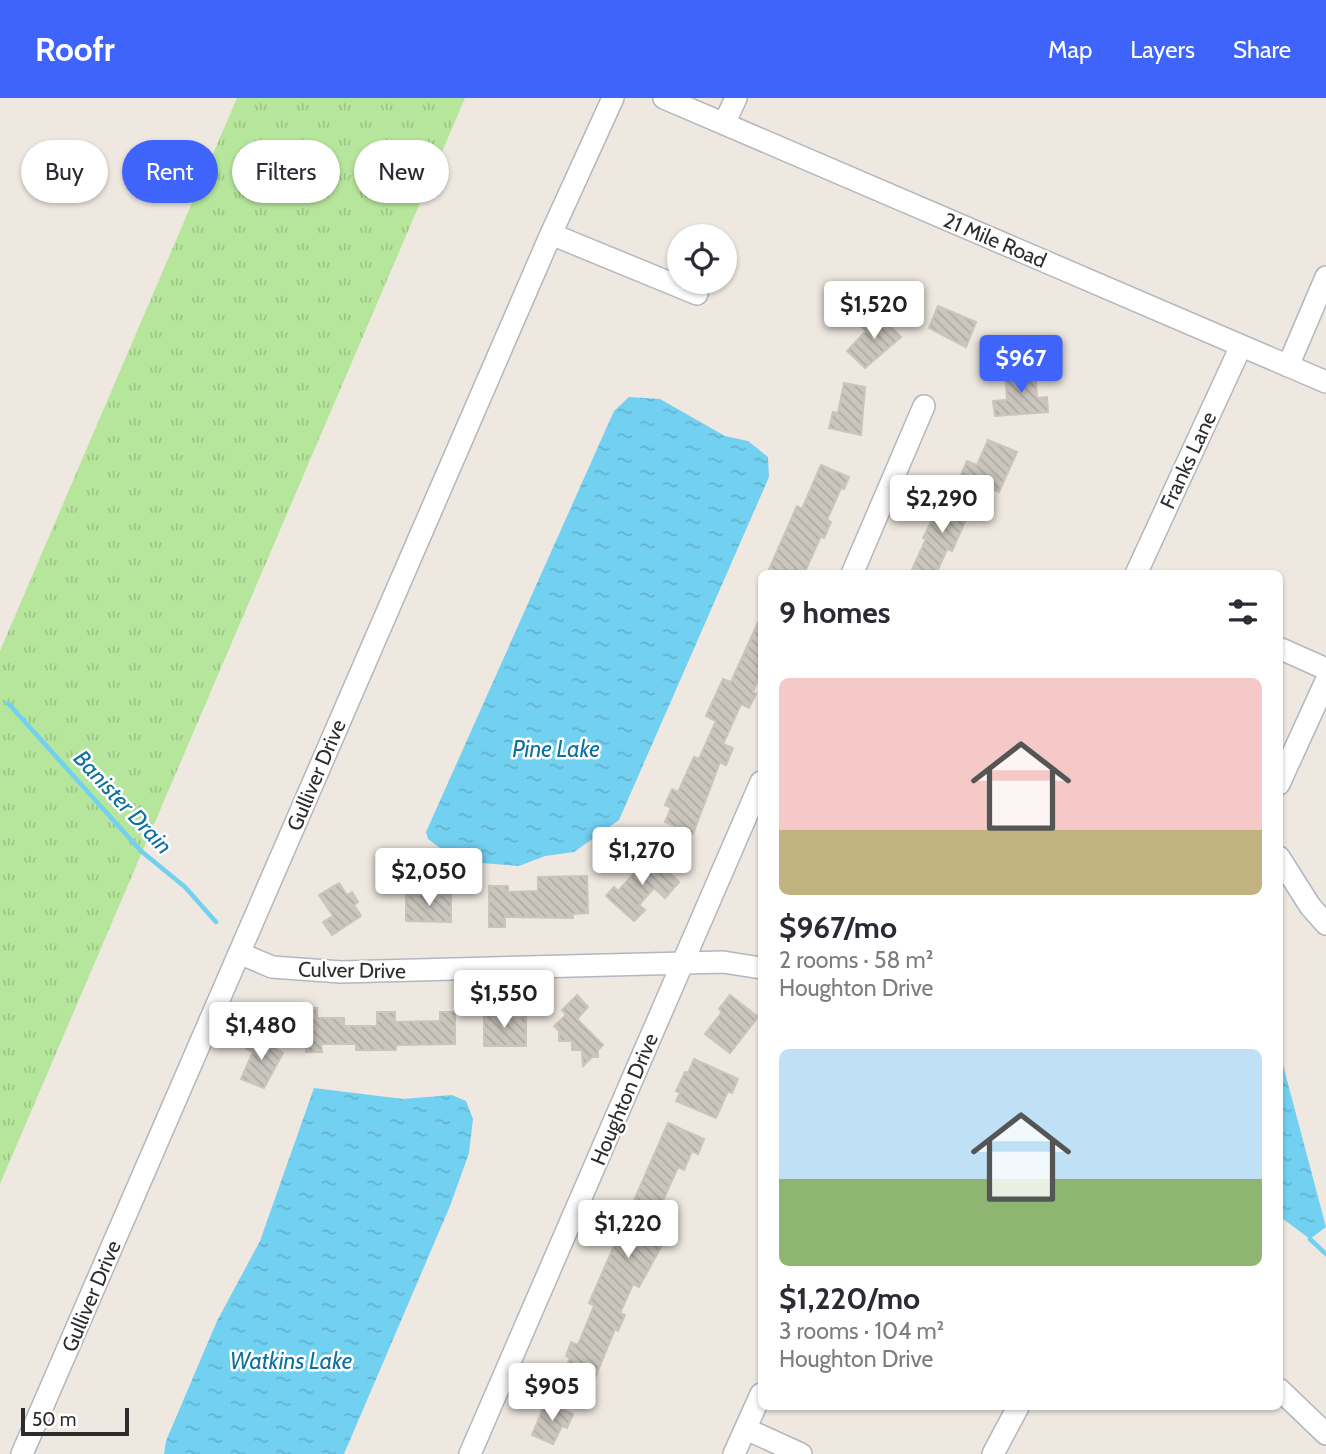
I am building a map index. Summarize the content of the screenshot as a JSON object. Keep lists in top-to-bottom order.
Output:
{
  "streets": {
    "street": [
      "21 Mile Road",
      "Franks Lane",
      "Gulliver Drive",
      "Culver Drive",
      "Houghton Drive"
    ]
  },
  "crossings": [
    ["21 Mile Road", "Franks Lane"],
    ["Gulliver Drive", "Culver Drive"],
    ["Culver Drive", "Houghton Drive"]
  ],
  "water": ["Pine Lake", "Banister Drain", "Watkins Lake"],
  "scale_bar": "50 m",
  "page": {
    "header": "Roofr",
    "nav": ["Map", "Layers", "Share"],
    "chip": [
      "Buy",
      "Rent",
      "Filters",
      "New"
    ],
    "price": [
      "$1,520",
      "$967",
      "$2,290",
      "$1,270",
      "$2,050",
      "$1,550",
      "$1,480",
      "$1,220",
      "$905"
    ],
    "heading": "9 homes",
    "list": [
      {
        "name": "$967/mo",
        "note": "2 rooms · 58 m² · Houghton Drive"
      },
      {
        "name": "$1,220/mo",
        "note": "3 rooms · 104 m² · Houghton Drive"
      }
    ],
    "scale": "50 m"
  }
}
